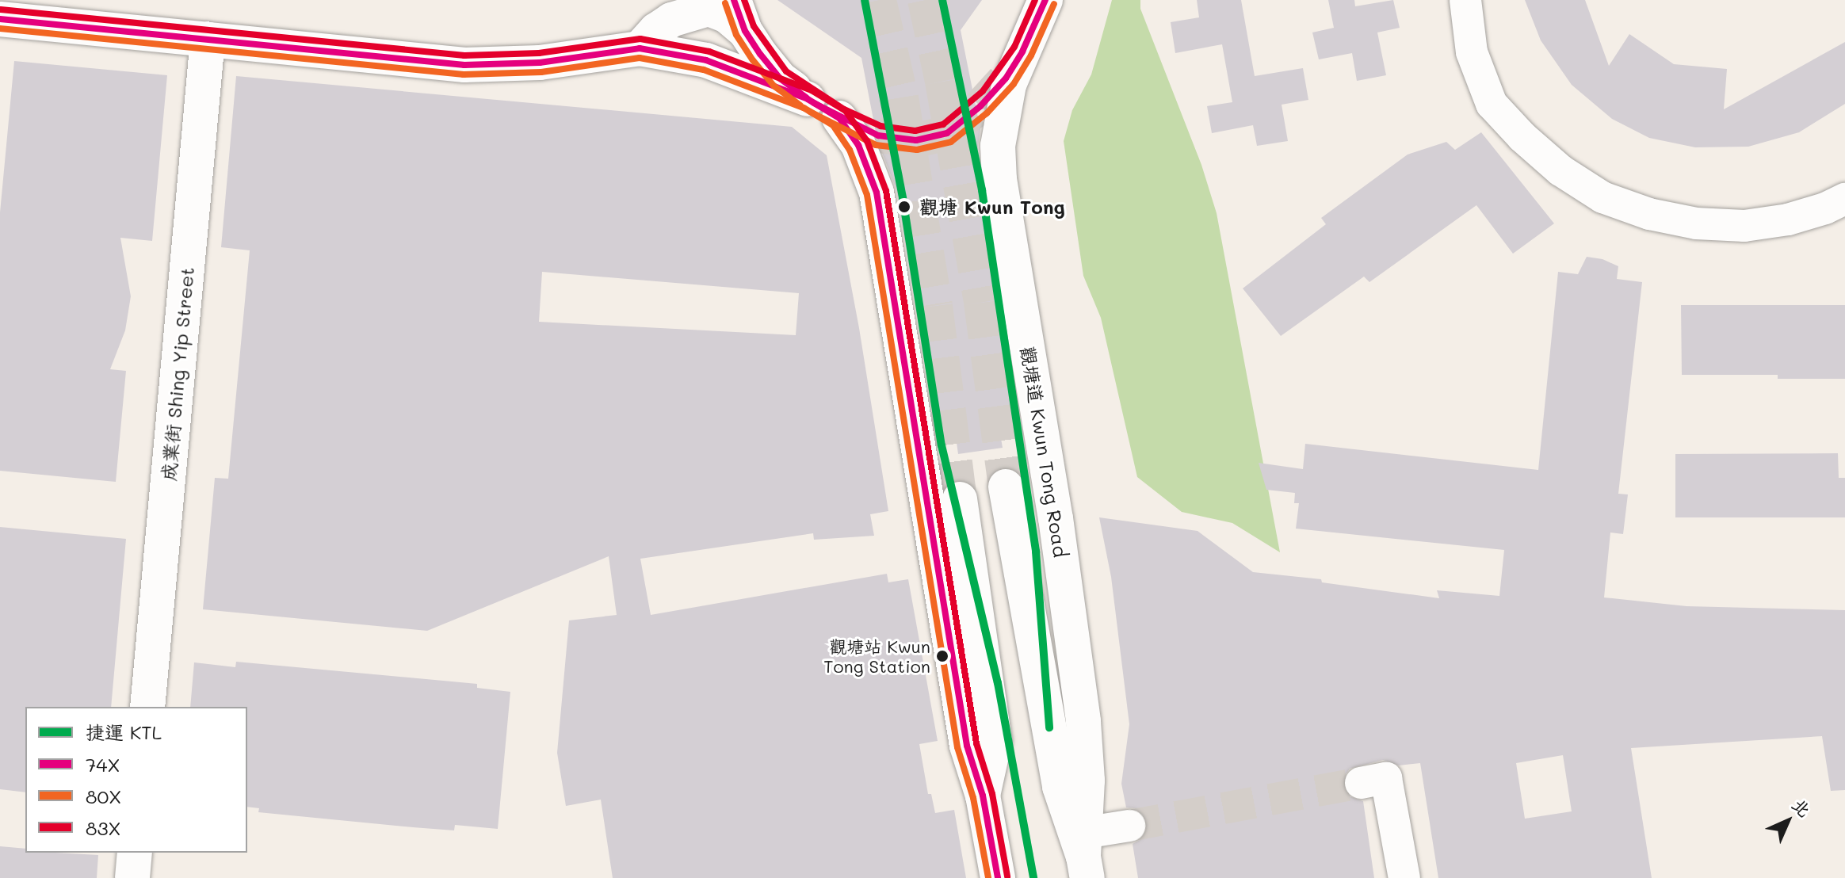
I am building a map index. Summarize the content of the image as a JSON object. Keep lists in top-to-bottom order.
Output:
{
  "streets": {
    "main road": ["成業街 Shing Yip Street", "觀塘道 Kwun Tong Road"]
  },
  "places": ["觀塘 Kwun Tong", "觀塘站 Kwun Tong Station"],
  "lines": [
    "metro line KTL",
    "transit line 74X",
    "transit line 83X",
    "transit line 80X"
  ],
  "legend": [
    "捷運 KTL",
    "74X",
    "80X",
    "83X"
  ],
  "north": "top right"
}
